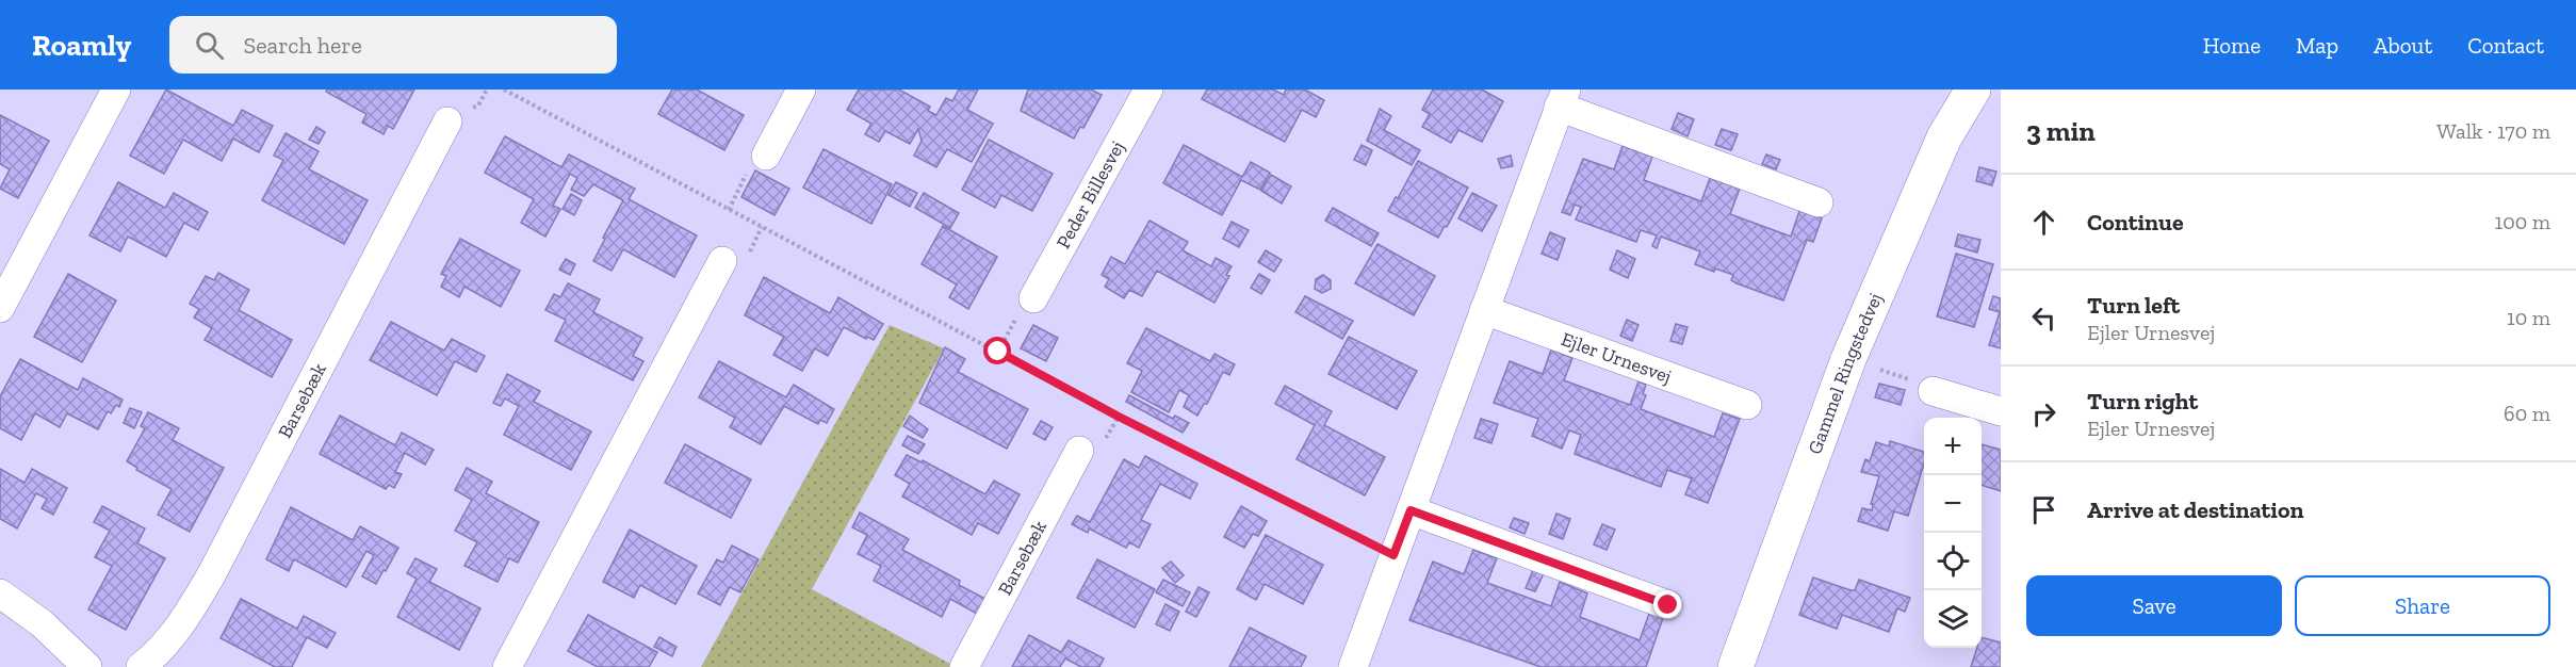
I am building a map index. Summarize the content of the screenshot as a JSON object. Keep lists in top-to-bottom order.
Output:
{
  "streets": {
    "street": [
      "Peder Billesvej",
      "Ejler Urnesvej",
      "Gammel Ringstedvej",
      "Barsebæk"
    ]
  },
  "page": {
    "header": "Roamly",
    "search": "Search here",
    "nav": [
      "Home",
      "Map",
      "About",
      "Contact"
    ],
    "heading": ["3 min", "Walk · 170 m"],
    "list": [
      ["Continue", "100 m"],
      ["Turn left", "Ejler Urnesvej", "10 m"],
      ["Turn right", "Ejler Urnesvej", "60 m"],
      "Arrive at destination"
    ],
    "map_buttons": ["+", "−"],
    "buttons": ["Save", "Share"]
  }
}
